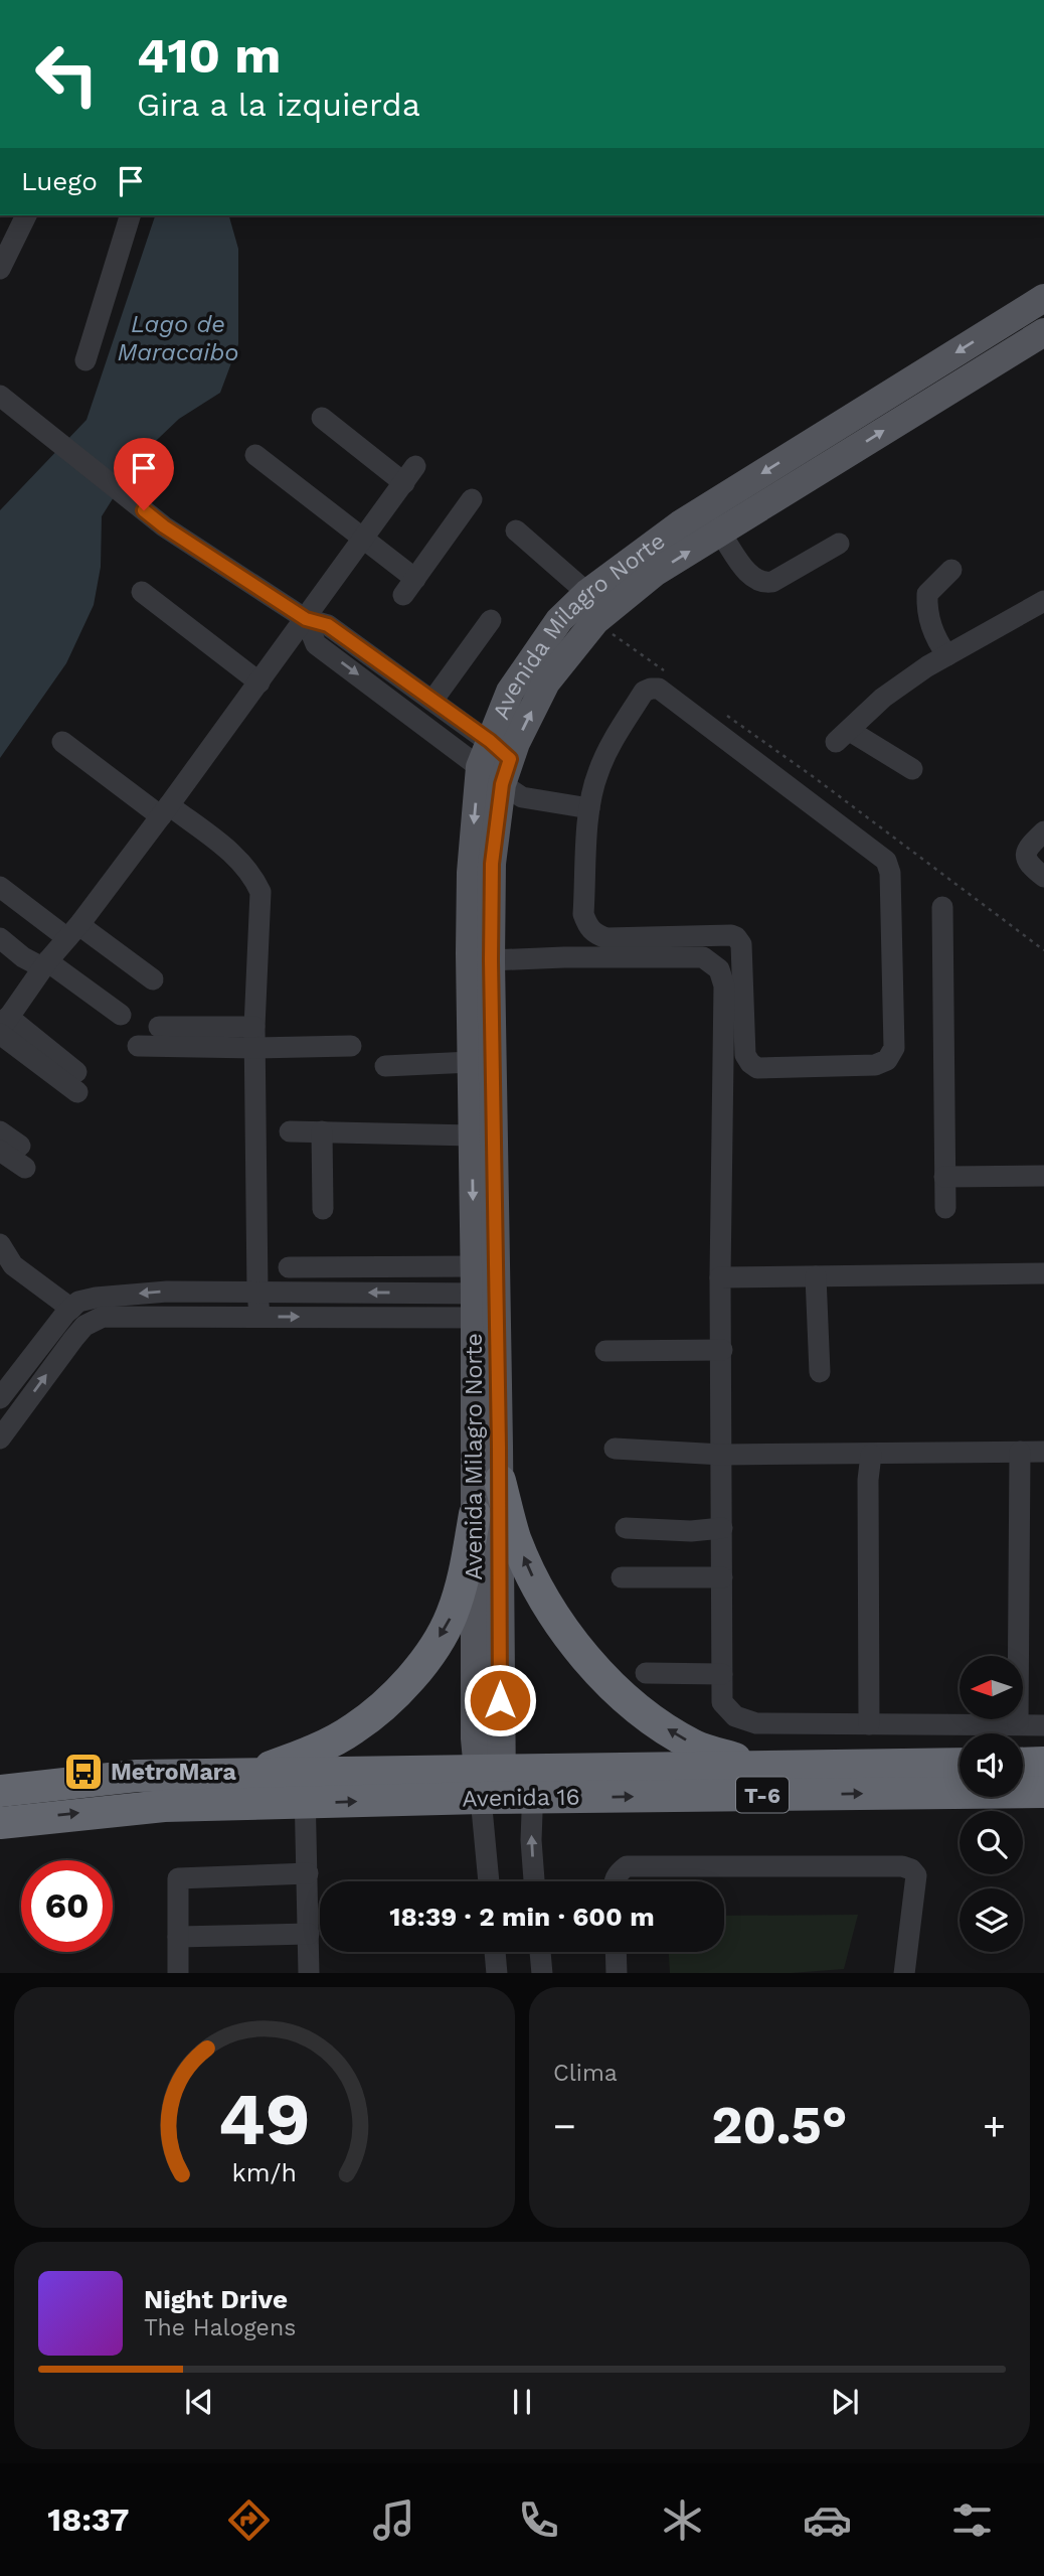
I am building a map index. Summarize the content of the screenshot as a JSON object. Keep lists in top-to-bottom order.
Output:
{
  "streets": {
    "highway": ["T-6", "Avenida 16"],
    "main road": ["Avenida Milagro Norte"]
  },
  "crossings": [
    ["Avenida Milagro Norte", "Avenida 16"]
  ],
  "water": ["Lago de Maracaibo"],
  "places": {
    "bus stop": ["MetroMara"]
  },
  "north": "left",
  "page": {
    "turn": ["410 m", "Gira a la izquierda"],
    "then": "Luego",
    "limit": "60",
    "trip": "18:39 · 2 min · 600 m",
    "tile": "Clima",
    "heat": ["−", "20.5°", "+"],
    "song": ["Night Drive", "The Halogens"],
    "tabs": "18:37",
    "gauge": ["49", "km/h"]
  }
}
